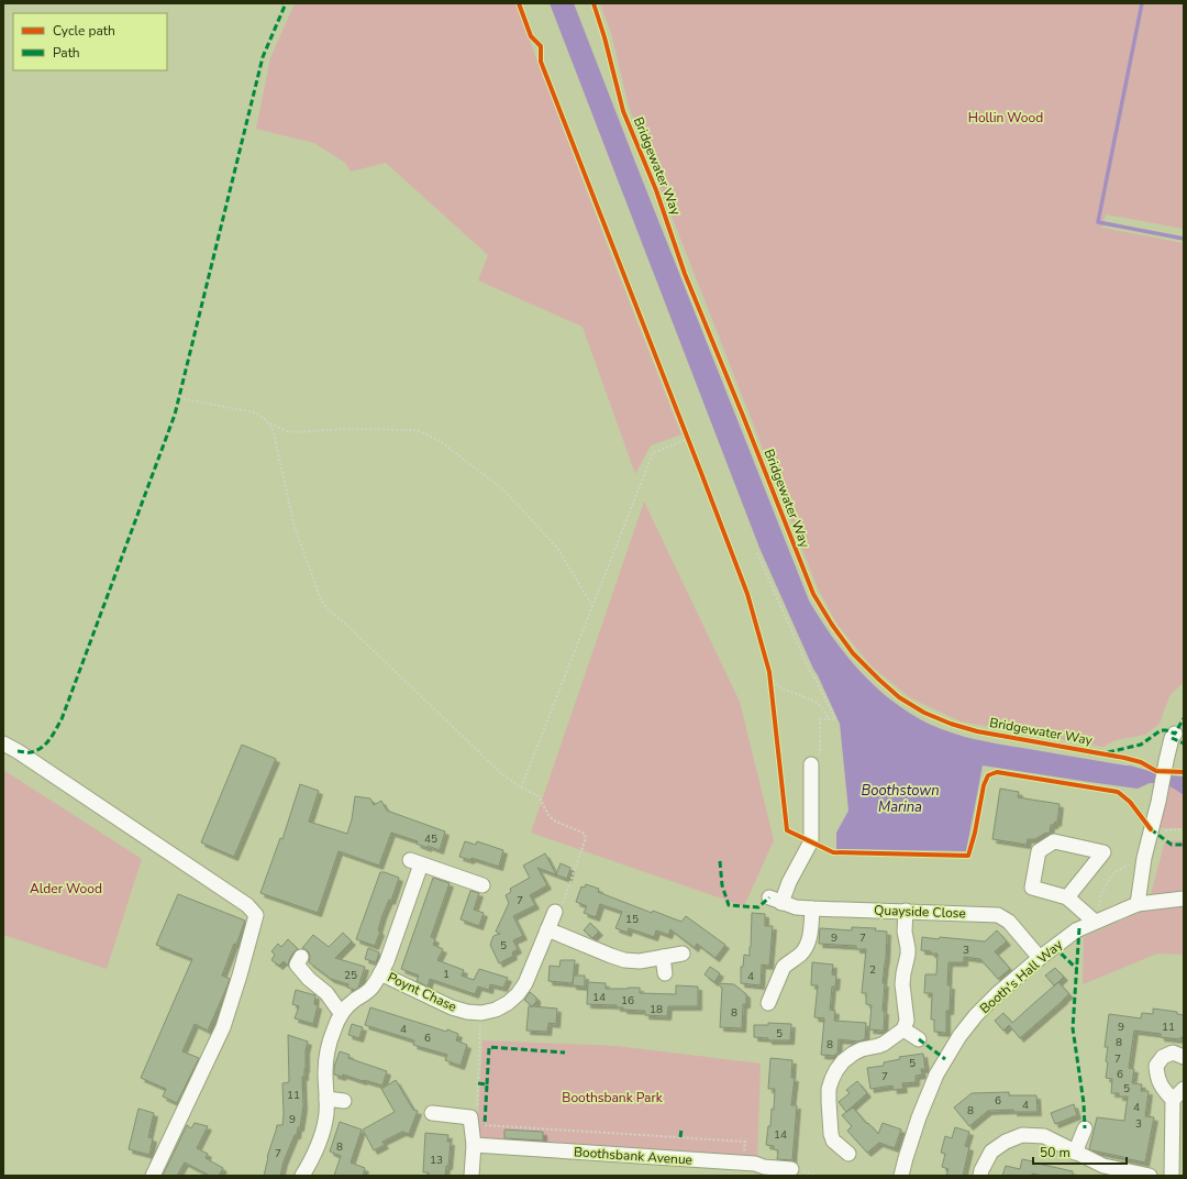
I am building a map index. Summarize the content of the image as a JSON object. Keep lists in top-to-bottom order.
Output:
{
  "streets": {
    "street": [
      "Quayside Close",
      "Booth's Hall Way",
      "Poynt Chase",
      "Boothsbank Avenue"
    ],
    "cycle path": ["Bridgewater Way"]
  },
  "crossings": [
    ["Quayside Close", "Booth's Hall Way"]
  ],
  "water": ["Boothstown Marina"],
  "parks": ["Hollin Wood", "Alder Wood", "Boothsbank Park"],
  "house_numbers": [
    "45",
    "7",
    "15",
    "9",
    "7",
    "5",
    "3",
    "2",
    "1",
    "25",
    "4",
    "14",
    "16",
    "18",
    "8",
    "9",
    "11",
    "4",
    "5",
    "6",
    "8",
    "8",
    "7",
    "5",
    "6",
    "7",
    "5",
    "11",
    "6",
    "4",
    "4",
    "8",
    "9",
    "3",
    "14",
    "8",
    "7",
    "13"
  ],
  "legend": ["Cycle path", "Path"],
  "scale_bar": "50 m"
}
